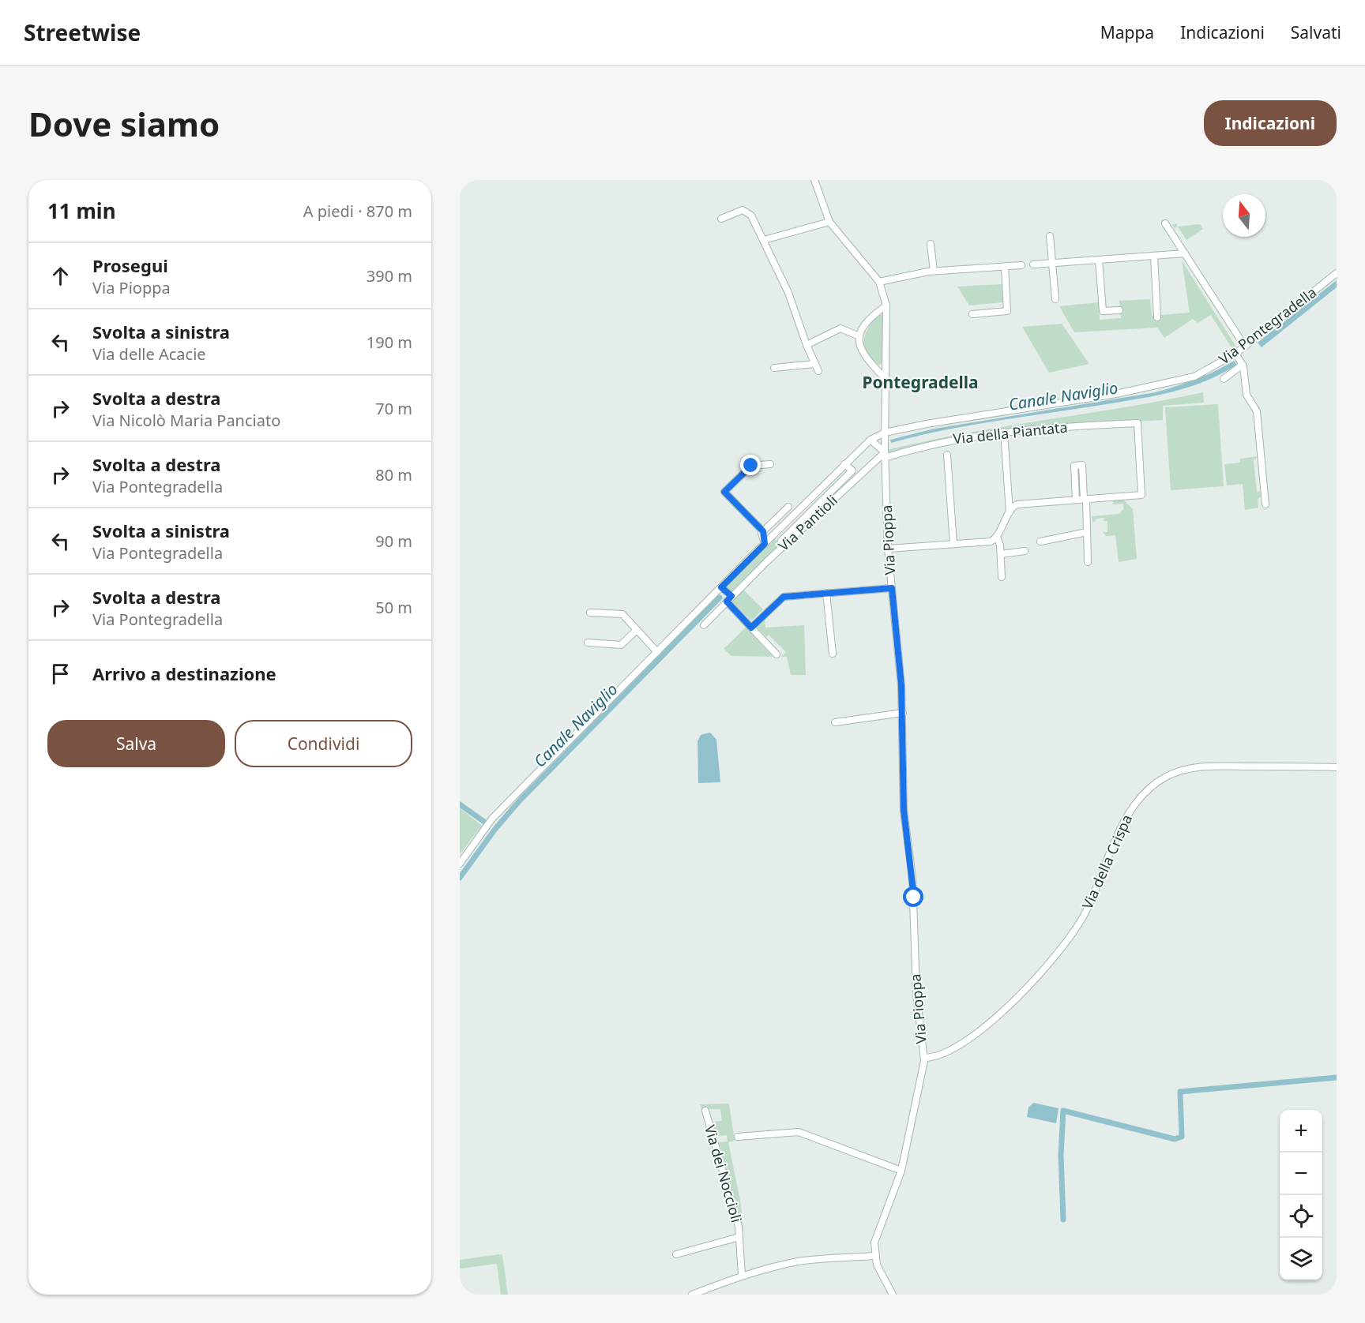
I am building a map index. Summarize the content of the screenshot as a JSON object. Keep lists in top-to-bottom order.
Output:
{
  "streets": {
    "street": [
      "Via Pontegradella",
      "Via della Piantata",
      "Via Pantioli",
      "Via Pioppa",
      "Via della Crispa",
      "Via dei Noccioli"
    ]
  },
  "crossings": [
    ["Via Pontegradella", "Via Pioppa"],
    ["Via della Piantata", "Via Pantioli"],
    ["Via della Piantata", "Via Pioppa"],
    ["Via Pantioli", "Via Pioppa"],
    ["Via Pioppa", "Via della Crispa"]
  ],
  "districts": ["Pontegradella"],
  "water": ["Canale Naviglio"],
  "north": "top",
  "page": {
    "header": "Streetwise",
    "nav": ["Mappa", "Indicazioni", "Salvati"],
    "buttons": [
      "Indicazioni",
      ["Salva", "Condividi"]
    ],
    "title": "Dove siamo",
    "heading": ["11 min", "A piedi · 870 m"],
    "list": [
      ["Prosegui", "Via Pioppa", "390 m"],
      ["Svolta a sinistra", "Via delle Acacie", "190 m"],
      ["Svolta a destra", "Via Nicolò Maria Panciato", "70 m"],
      ["Svolta a destra", "Via Pontegradella", "80 m"],
      ["Svolta a sinistra", "Via Pontegradella", "90 m"],
      ["Svolta a destra", "Via Pontegradella", "50 m"],
      "Arrivo a destinazione"
    ],
    "map_buttons": ["+", "−"]
  }
}
